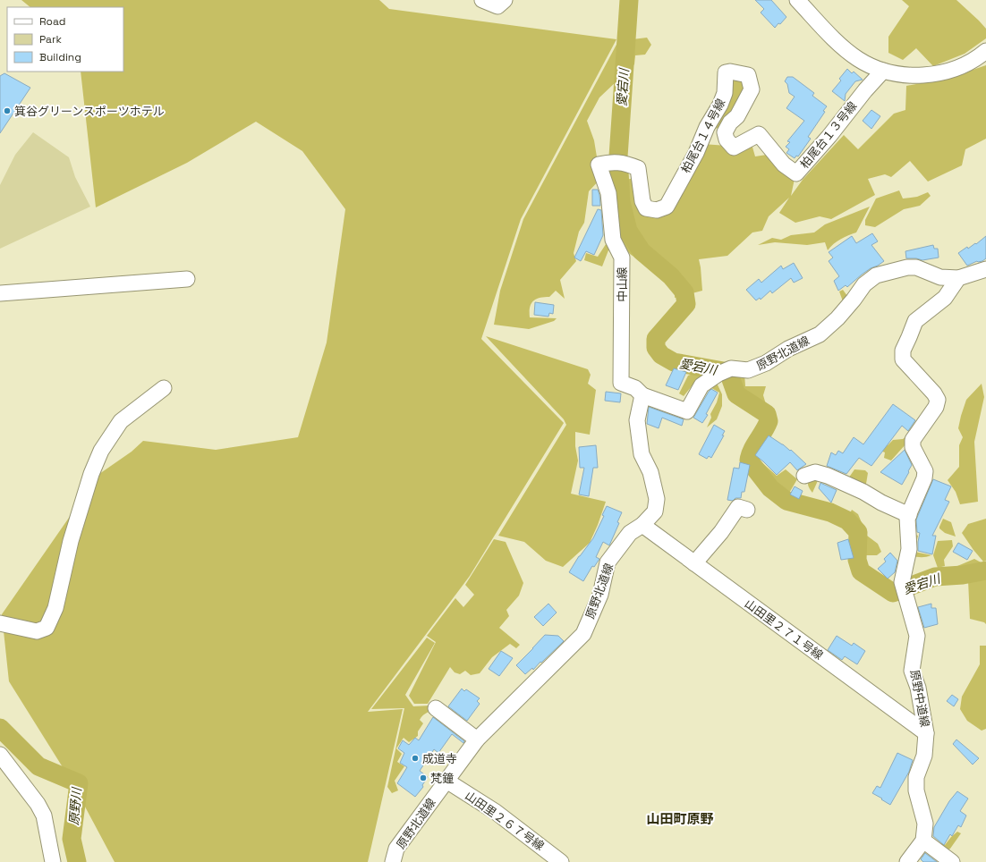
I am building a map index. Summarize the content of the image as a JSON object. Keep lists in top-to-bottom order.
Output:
{
  "streets": {
    "street": [
      "柏尾台１３号線",
      "柏尾台１４号線",
      "中山線",
      "原野北道線",
      "山田里２７１号線",
      "原野中道線",
      "山田里２６７号線"
    ]
  },
  "crossings": [
    ["柏尾台１３号線", "柏尾台１４号線"],
    ["柏尾台１４号線", "中山線"],
    ["中山線", "原野北道線"],
    ["原野北道線", "山田里２７１号線"],
    ["原野北道線", "原野中道線"],
    ["原野北道線", "山田里２６７号線"],
    ["山田里２７１号線", "原野中道線"]
  ],
  "districts": ["山田町原野"],
  "water": ["愛宕川", "原野川"],
  "places": ["箕谷グリーンスポーツホテル", "成道寺", "梵鐘"],
  "legend": ["Road", "Park", "Building"]
}
